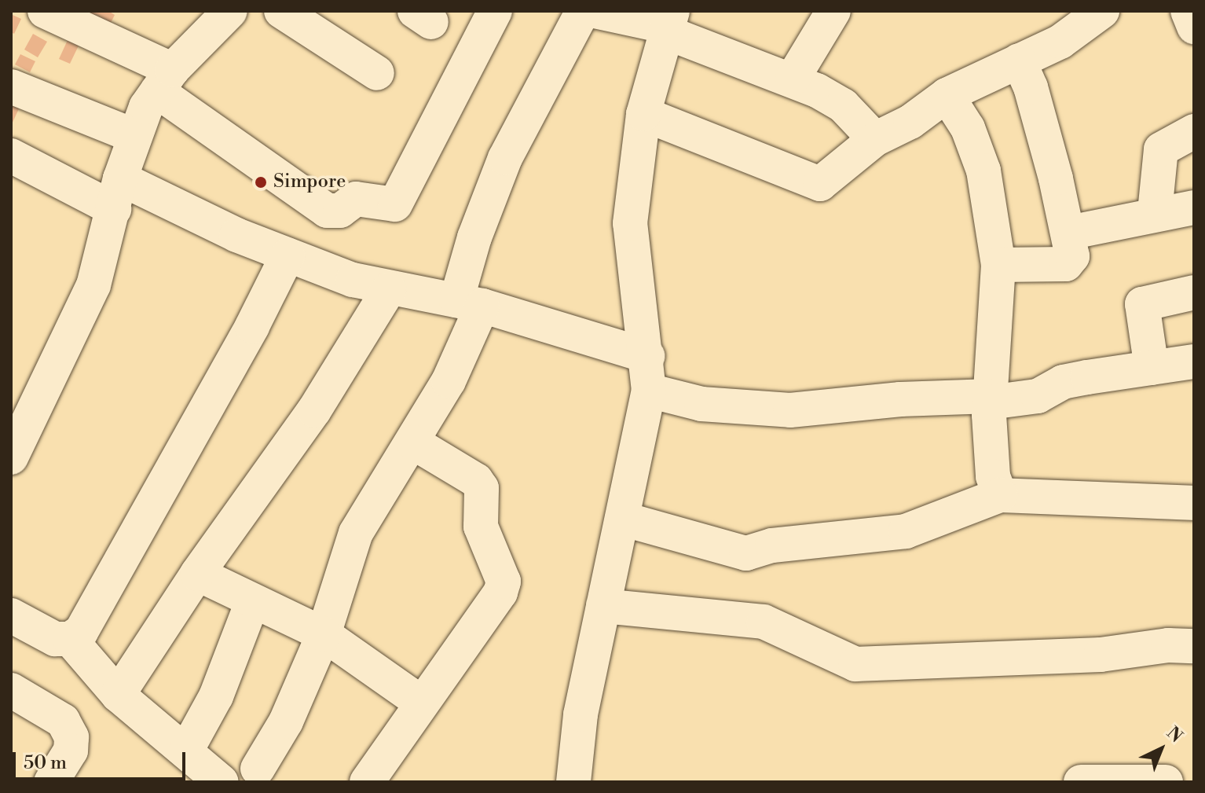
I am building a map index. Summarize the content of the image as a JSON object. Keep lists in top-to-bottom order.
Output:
{
  "places": ["Simpore"],
  "scale_bar": "50 m",
  "north": "top right"
}
